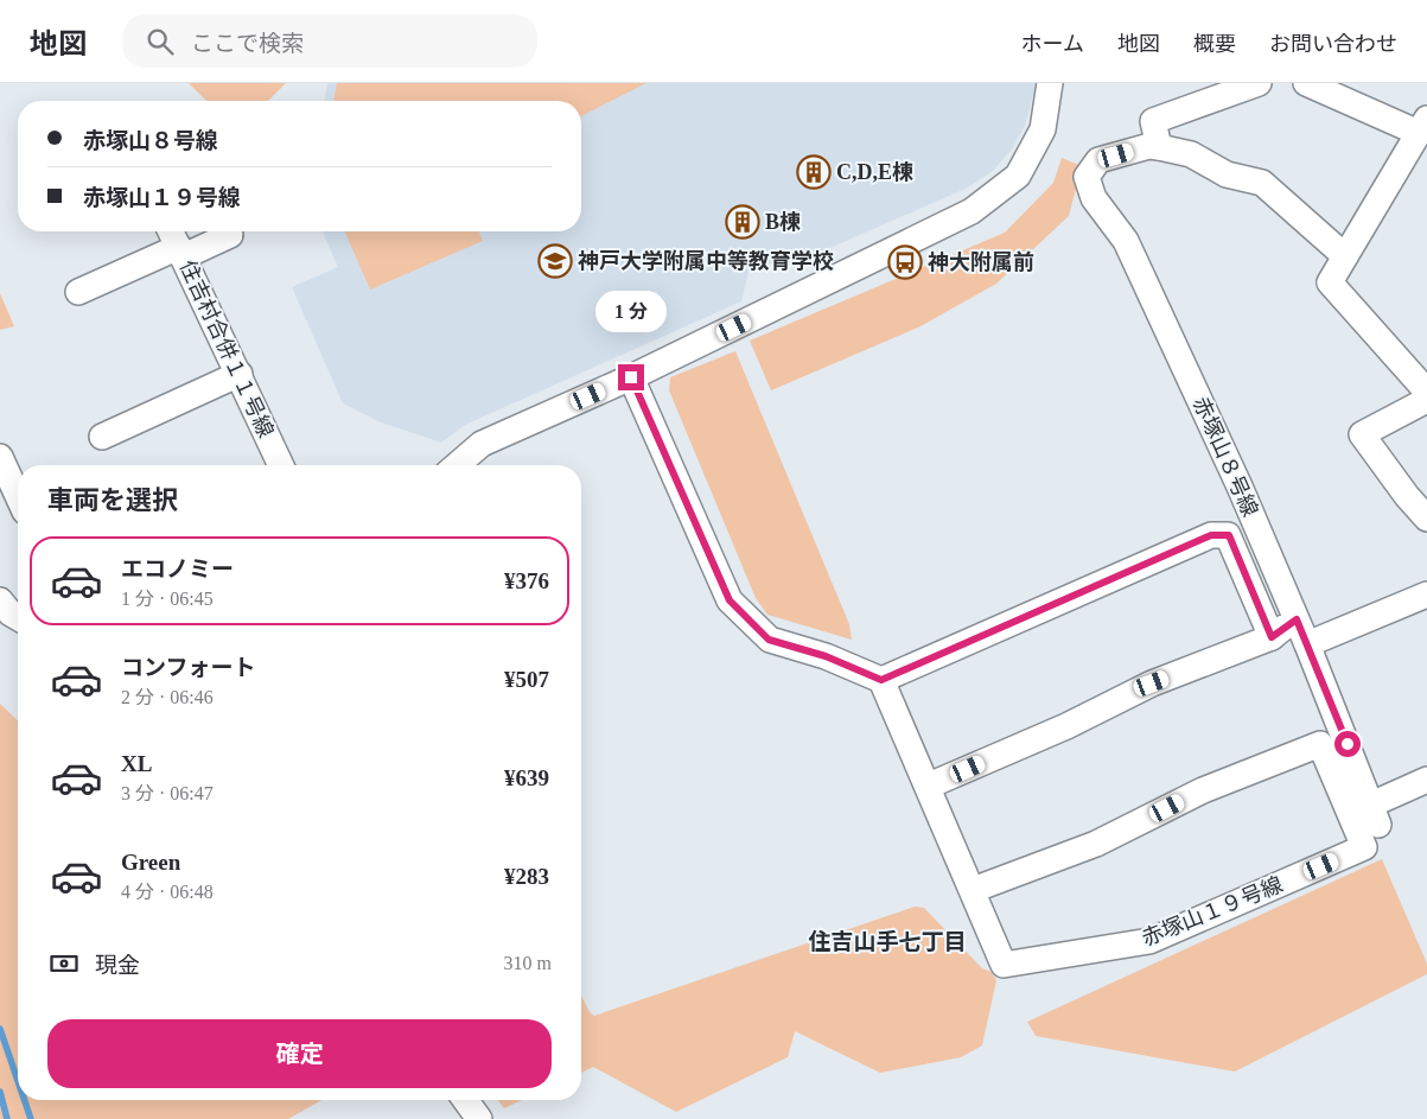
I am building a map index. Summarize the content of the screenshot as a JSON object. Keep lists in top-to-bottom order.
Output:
{
  "streets": {
    "street": ["住吉村合併１１号線", "赤塚山８号線", "赤塚山１９号線"]
  },
  "districts": ["住吉山手七丁目"],
  "places": {
    "building": ["C,D,E棟", "B棟"],
    "school or university": ["神戸大学附属中等教育学校"],
    "bus stop": ["神大附属前"]
  },
  "page": {
    "header": "地図",
    "search": "ここで検索",
    "nav": [
      "ホーム",
      "地図",
      "概要",
      "お問い合わせ"
    ],
    "banner": ["赤塚山８号線", "赤塚山１９号線"],
    "bubble": "1 分",
    "heading": "車両を選択",
    "list": [
      {
        "name": "エコノミー",
        "note": "1 分 · 06:45",
        "value": "¥376"
      },
      {
        "name": "コンフォート",
        "note": "2 分 · 06:46",
        "value": "¥507"
      },
      {
        "name": "XL",
        "note": "3 分 · 06:47",
        "value": "¥639"
      },
      {
        "name": "Green",
        "note": "4 分 · 06:48",
        "value": "¥283"
      }
    ],
    "pay": ["現金", "310 m"],
    "buttons": "確定"
  }
}
